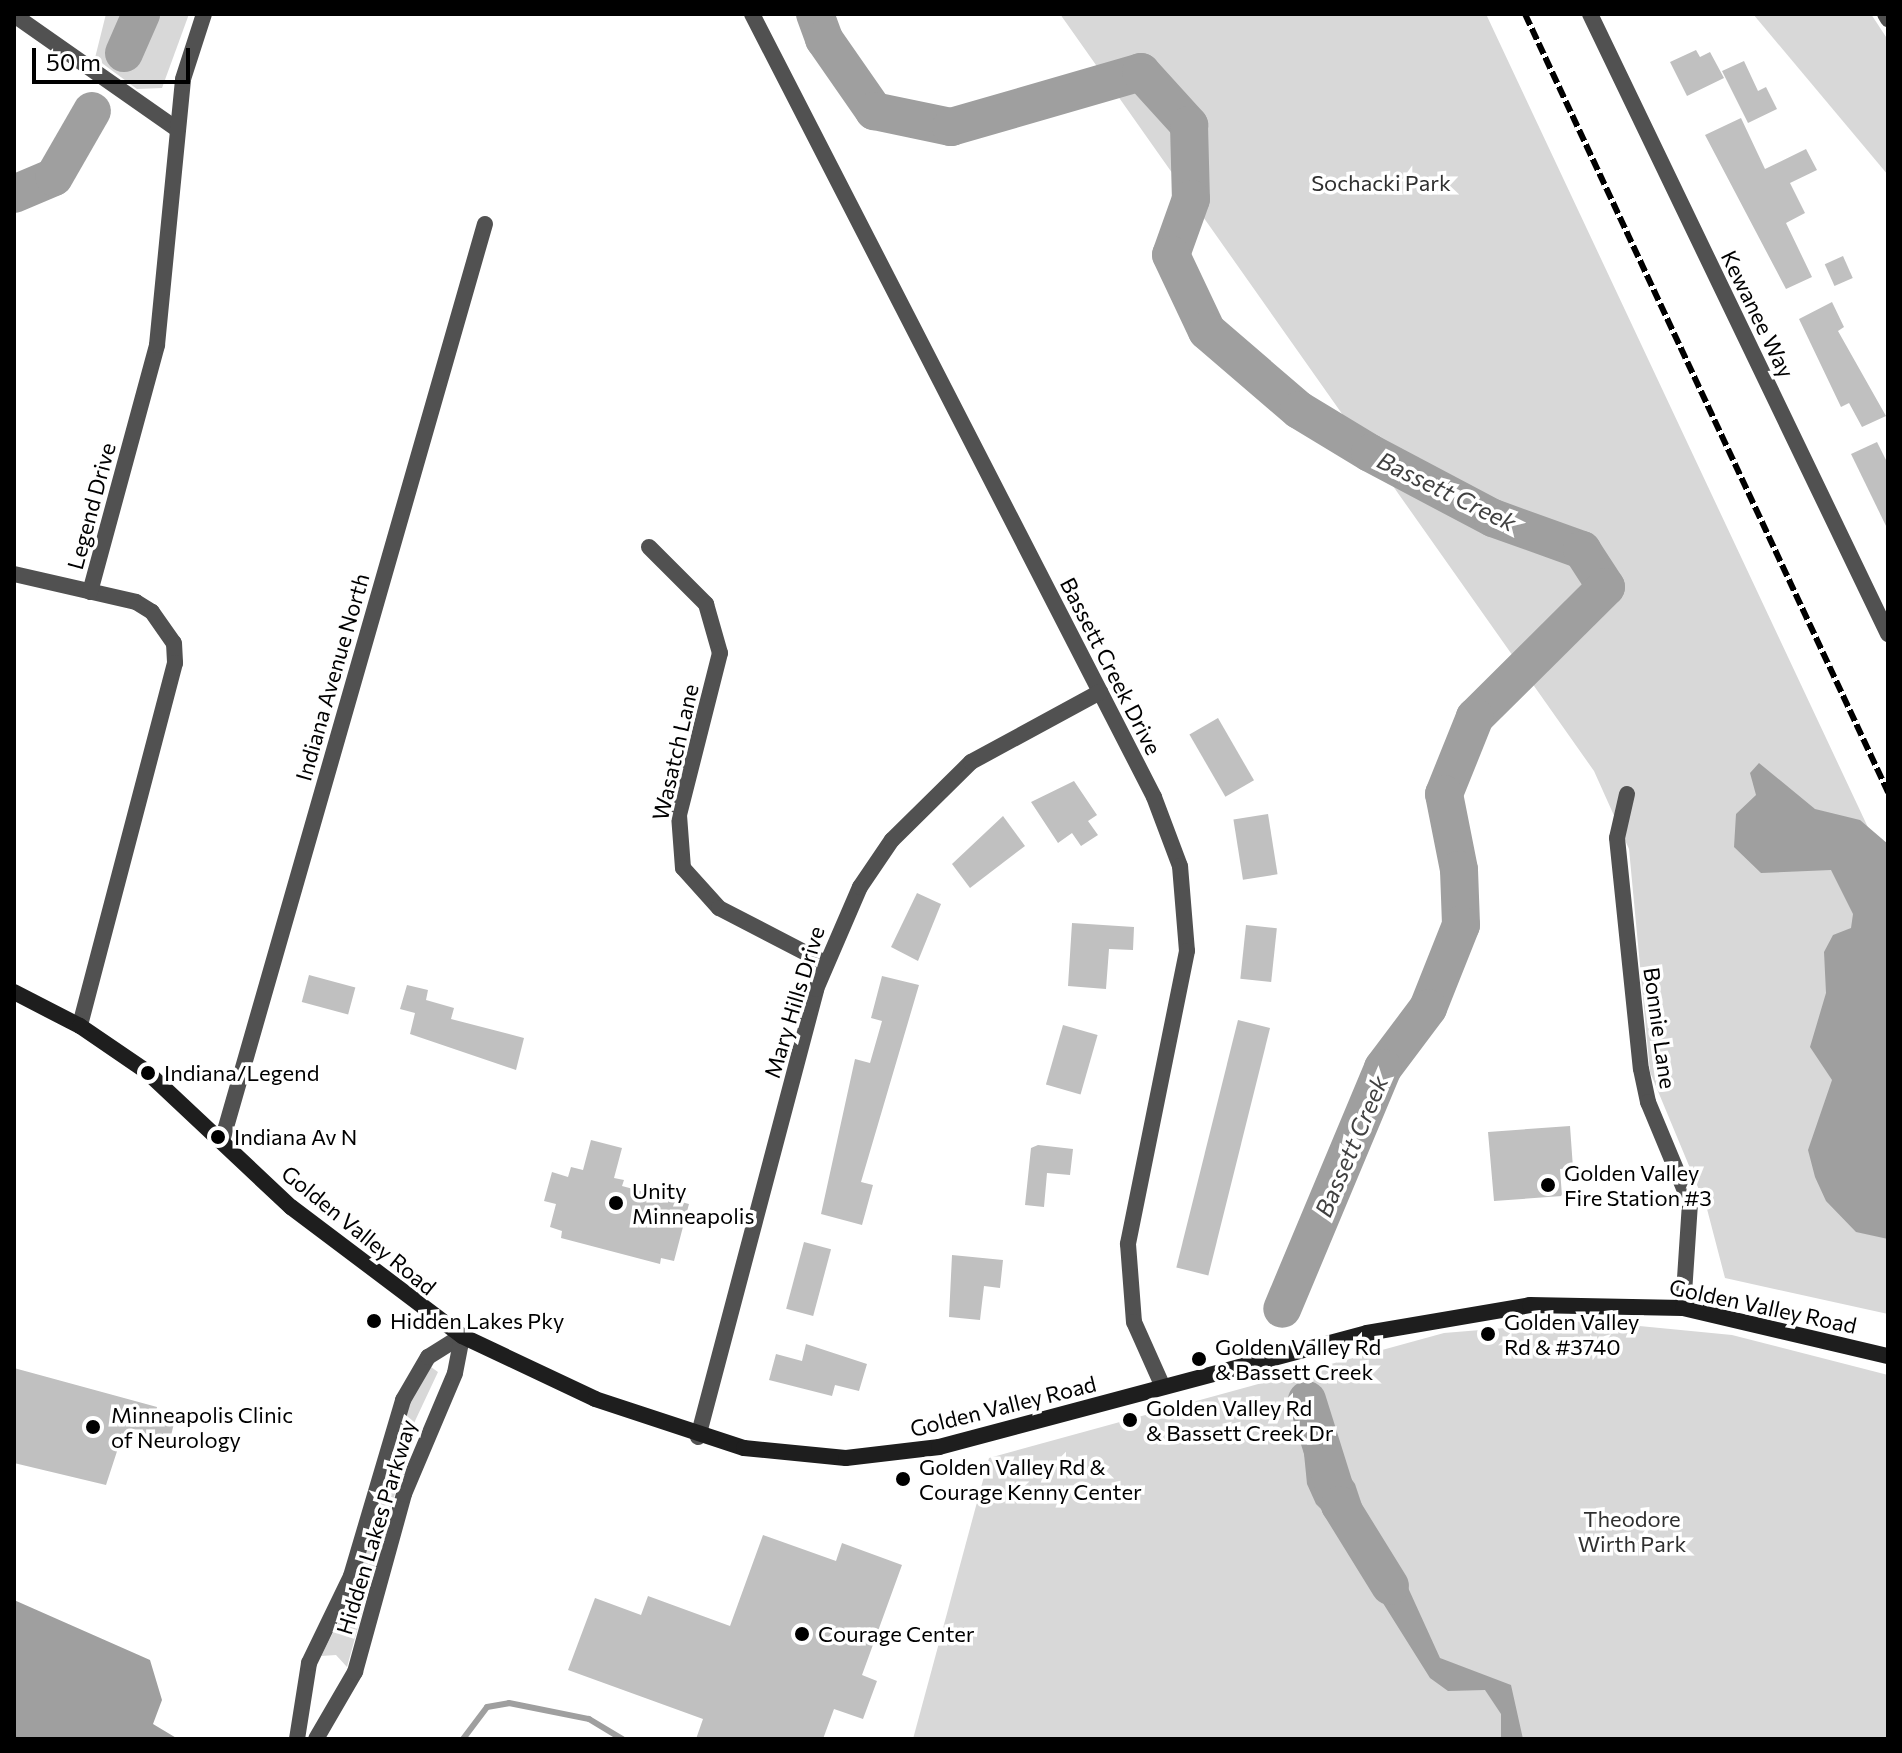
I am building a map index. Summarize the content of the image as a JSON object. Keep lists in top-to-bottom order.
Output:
{
  "streets": {
    "street": [
      "Kewanee Way",
      "Legend Drive",
      "Bassett Creek Drive",
      "Indiana Avenue North",
      "Wasatch Lane",
      "Mary Hills Drive",
      "Bonnie Lane",
      "Golden Valley Road",
      "Hidden Lakes Parkway"
    ]
  },
  "crossings": [
    ["Legend Drive", "Golden Valley Road"],
    ["Bassett Creek Drive", "Mary Hills Drive"],
    ["Bassett Creek Drive", "Golden Valley Road"],
    ["Indiana Avenue North", "Golden Valley Road"],
    ["Wasatch Lane", "Mary Hills Drive"],
    ["Mary Hills Drive", "Golden Valley Road"],
    ["Bonnie Lane", "Golden Valley Road"],
    ["Golden Valley Road", "Hidden Lakes Parkway"]
  ],
  "water": ["Bassett Creek"],
  "parks": ["Sochacki Park", "Theodore Wirth Park"],
  "places": [
    "Indiana/Legend",
    "Indiana Av N",
    "Golden Valley Fire Station #3",
    "Unity Minneapolis",
    "Hidden Lakes Pky",
    "Golden Valley Rd & #3740",
    "Golden Valley Rd & Bassett Creek",
    "Golden Valley Rd & Bassett Creek Dr",
    "Minneapolis Clinic of Neurology",
    "Golden Valley Rd & Courage Kenny Center",
    "Courage Center"
  ],
  "scale_bar": "50 m"
}
